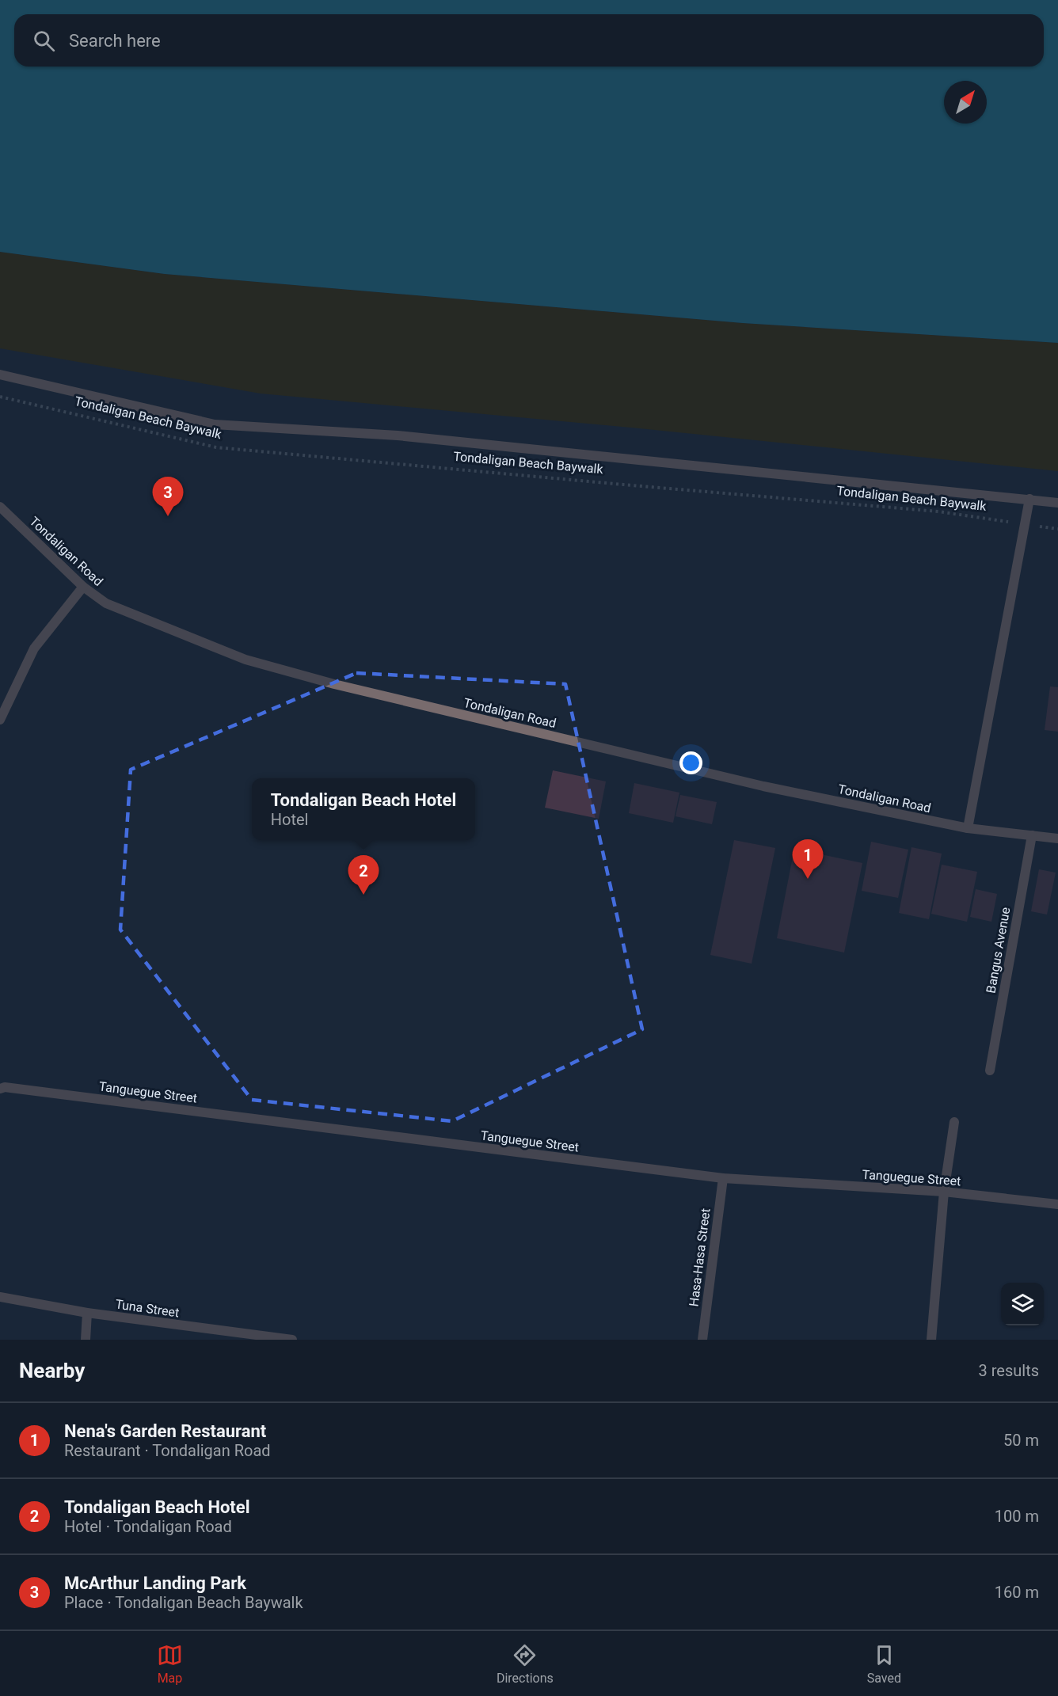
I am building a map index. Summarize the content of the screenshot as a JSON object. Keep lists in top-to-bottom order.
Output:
{
  "streets": {
    "street": [
      "Tondaligan Beach Baywalk",
      "Tondaligan Road",
      "Bangus Avenue",
      "Tanguegue Street",
      "Hasa-Hasa Street",
      "Tuna Street"
    ]
  },
  "crossings": [
    ["Tondaligan Road", "Bangus Avenue"],
    ["Tanguegue Street", "Hasa-Hasa Street"]
  ],
  "north": "top right",
  "page": {
    "search": "Search here",
    "pins": ["3", "1", "2"],
    "popup": ["Tondaligan Beach Hotel", "Hotel"],
    "heading": ["Nearby", "3 results"],
    "list": [
      {
        "mark": "1",
        "name": "Nena's Garden Restaurant",
        "note": "Restaurant · Tondaligan Road",
        "value": "50 m"
      },
      {
        "mark": "2",
        "name": "Tondaligan Beach Hotel",
        "note": "Hotel · Tondaligan Road",
        "value": "100 m"
      },
      {
        "mark": "3",
        "name": "McArthur Landing Park",
        "note": "Place · Tondaligan Beach Baywalk",
        "value": "160 m"
      }
    ],
    "nav": ["Map", "Directions", "Saved"]
  }
}
